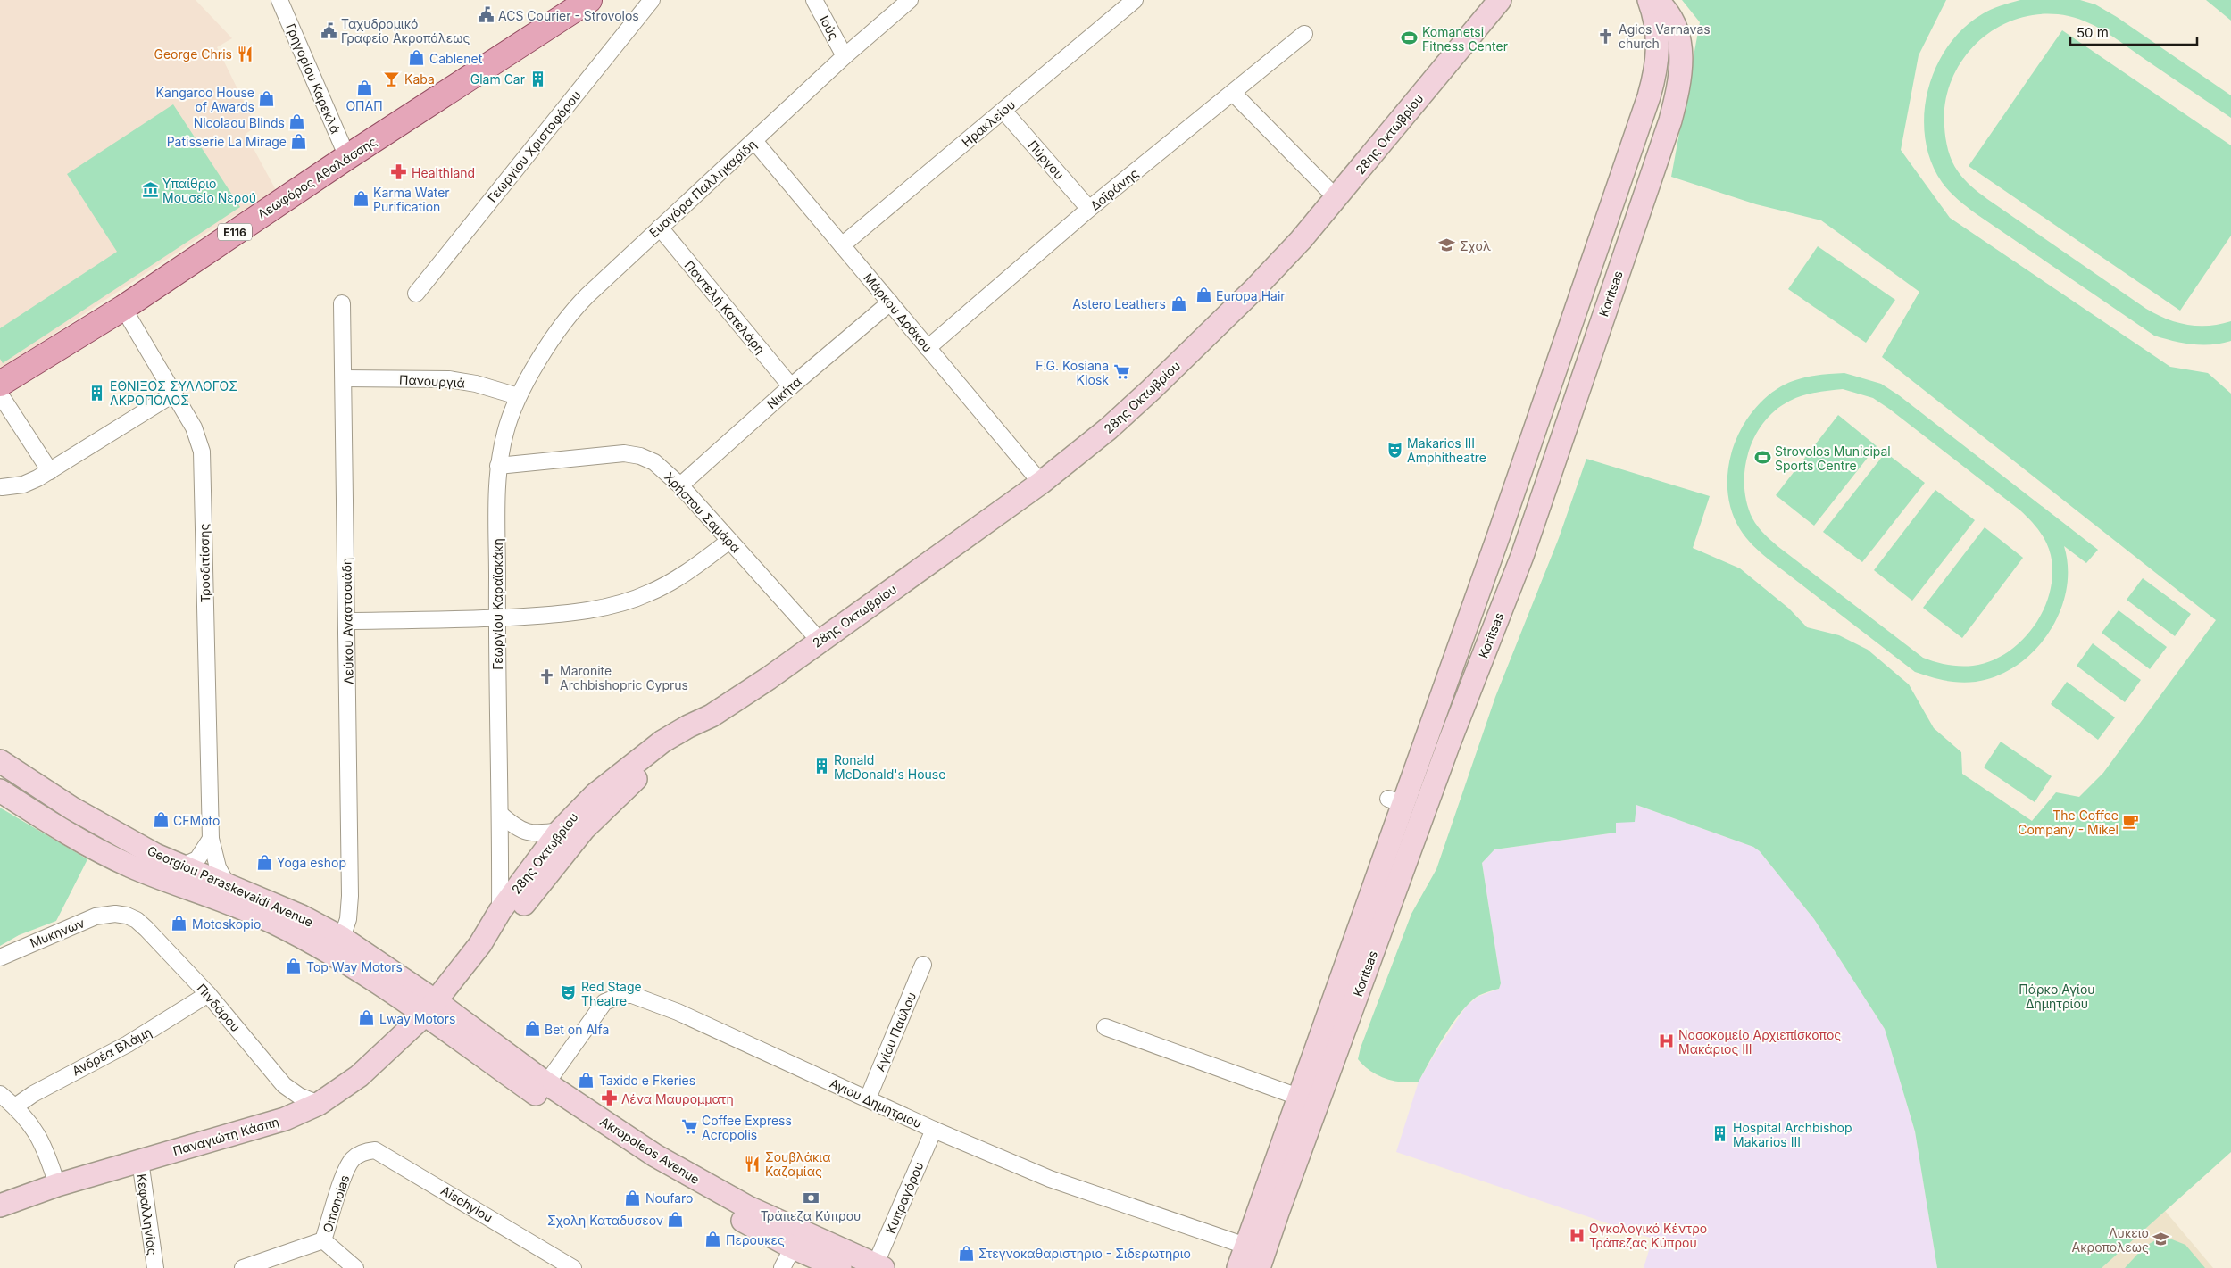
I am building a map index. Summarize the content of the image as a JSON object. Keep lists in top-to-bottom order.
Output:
{
  "streets": {
    "main road": ["Λεωφόρος Αθαλάσσης", "E116"],
    "street": [
      "Ιούς",
      "Γρηγορίου Καρεκλά",
      "Ηρακλείου",
      "28ης Οκτωβρίου",
      "Γεωργίου Χριστοφόρου",
      "Πύργου",
      "Ευαγόρα Παλληκαρίδη",
      "Δοϊράνης",
      "Koritsas",
      "Παντελή Κατελάρη",
      "Μάρκου Δράκου",
      "Πανουργιά",
      "Νικήτα",
      "Χρήστου Σαμάρα",
      "Τροοδιτίσσης",
      "Γεωργίου Καραϊσκάκη",
      "Λεύκου Αναστασιάδη",
      "Georgiou Paraskevaidi Avenue",
      "Μυκηνών",
      "Πινδάρου",
      "Αγίου Παύλου",
      "Ανδρέα Βλάμη",
      "Αγιου Δημητριου",
      "Παναγιώτη Κάσπη",
      "Akropoleos Avenue",
      "Κυπραγόρου",
      "Omonoias",
      "Aischylou",
      "Κεφαλληνίας"
    ]
  },
  "crossings": [
    ["Ιούς", "Ευαγόρα Παλληκαρίδη"],
    ["Γρηγορίου Καρεκλά", "Λεωφόρος Αθαλάσσης"],
    ["Ηρακλείου", "Πύργου"],
    ["Ηρακλείου", "Μάρκου Δράκου"],
    ["28ης Οκτωβρίου", "Μάρκου Δράκου"],
    ["28ης Οκτωβρίου", "Χρήστου Σαμάρα"],
    ["28ης Οκτωβρίου", "Γεωργίου Καραϊσκάκη"],
    ["28ης Οκτωβρίου", "Georgiou Paraskevaidi Avenue"],
    ["28ης Οκτωβρίου", "Παναγιώτη Κάσπη"],
    ["28ης Οκτωβρίου", "Akropoleos Avenue"],
    ["Πύργου", "Δοϊράνης"],
    ["Λεωφόρος Αθαλάσσης", "Τροοδιτίσσης"],
    ["Ευαγόρα Παλληκαρίδη", "Παντελή Κατελάρη"],
    ["Ευαγόρα Παλληκαρίδη", "Μάρκου Δράκου"],
    ["Ευαγόρα Παλληκαρίδη", "Πανουργιά"],
    ["Ευαγόρα Παλληκαρίδη", "Γεωργίου Καραϊσκάκη"],
    ["Δοϊράνης", "Μάρκου Δράκου"],
    ["Koritsas", "Αγιου Δημητριου"],
    ["Παντελή Κατελάρη", "Νικήτα"],
    ["Μάρκου Δράκου", "Νικήτα"],
    ["Πανουργιά", "Γεωργίου Καραϊσκάκη"],
    ["Πανουργιά", "Λεύκου Αναστασιάδη"],
    ["Νικήτα", "Χρήστου Σαμάρα"],
    ["Χρήστου Σαμάρα", "Γεωργίου Καραϊσκάκη"],
    ["Τροοδιτίσσης", "Georgiou Paraskevaidi Avenue"],
    ["Λεύκου Αναστασιάδη", "Georgiou Paraskevaidi Avenue"],
    ["Georgiou Paraskevaidi Avenue", "Παναγιώτη Κάσπη"],
    ["Georgiou Paraskevaidi Avenue", "Akropoleos Avenue"],
    ["Μυκηνών", "Πινδάρου"],
    ["Πινδάρου", "Ανδρέα Βλάμη"],
    ["Πινδάρου", "Παναγιώτη Κάσπη"],
    ["Αγίου Παύλου", "Αγιου Δημητριου"],
    ["Αγιου Δημητριου", "Akropoleos Avenue"],
    ["Αγιου Δημητριου", "Κυπραγόρου"],
    ["Παναγιώτη Κάσπη", "Akropoleos Avenue"],
    ["Παναγιώτη Κάσπη", "Κεφαλληνίας"],
    ["Akropoleos Avenue", "Κυπραγόρου"],
    ["Omonoias", "Aischylou"]
  ],
  "parks": ["Πάρκο Αγίου Δημητρίου"],
  "places": {
    "public building": ["ACS Courier - Strovolos", "Ταχυδρομικό Γραφείο Ακροπόλεως"],
    "church": ["Agios Varnavas church", "Maronite Archbishopric Cyprus"],
    "sports": ["Komanetsi Fitness Center", "Strovolos Municipal Sports Centre"],
    "restaurant": ["George Chris", "Σουβλάκια Καζαμίας"],
    "shop": [
      "Cablenet",
      "ΟΠΑΠ",
      "Kangaroo House of Awards",
      "Nicolaou Blinds",
      "Patisserie La Mirage",
      "Karma Water Purification",
      "Europa Hair",
      "Astero Leathers",
      "CFMoto",
      "Yoga eshop",
      "Motoskopio",
      "Top Way Motors",
      "Lway Motors",
      "Bet on Alfa",
      "Taxido e Fkeries",
      "Noufaro",
      "Σχολη Καταδυσεον",
      "Περουκες",
      "Στεγνοκαθαριστηριο - Σιδερωτηριο"
    ],
    "bar": ["Kaba"],
    "building": [
      "Glam Car",
      "ΕΘΝΙΞΟΣ ΣΥΛΛΟΓΟΣ ΑΚΡΟΠΟΛΟΣ",
      "Ronald McDonald's House",
      "Hospital Archbishop Makarios III"
    ],
    "pharmacy": ["Healthland", "Λένα Μαυρομματη"],
    "museum": ["Υπαίθριο Μουσείο Νερού"],
    "school or university": ["Σχολ", "Λυκειο Ακροπολεως"],
    "supermarket": ["F.G. Kosiana Kiosk", "Coffee Express Acropolis"],
    "theatre": ["Makarios III Amphitheatre", "Red Stage Theatre"],
    "cafe": ["The Coffee Company - Mikel"],
    "hospital": ["Νοσοκομείο Αρχιεπίσκοπος Μακάριος ΙΙΙ", "Ογκολογικό Κέντρο Τράπεζας Κύπρου"],
    "bank": ["Τράπεζα Κύπρου"]
  },
  "scale_bar": "50 m"
}
